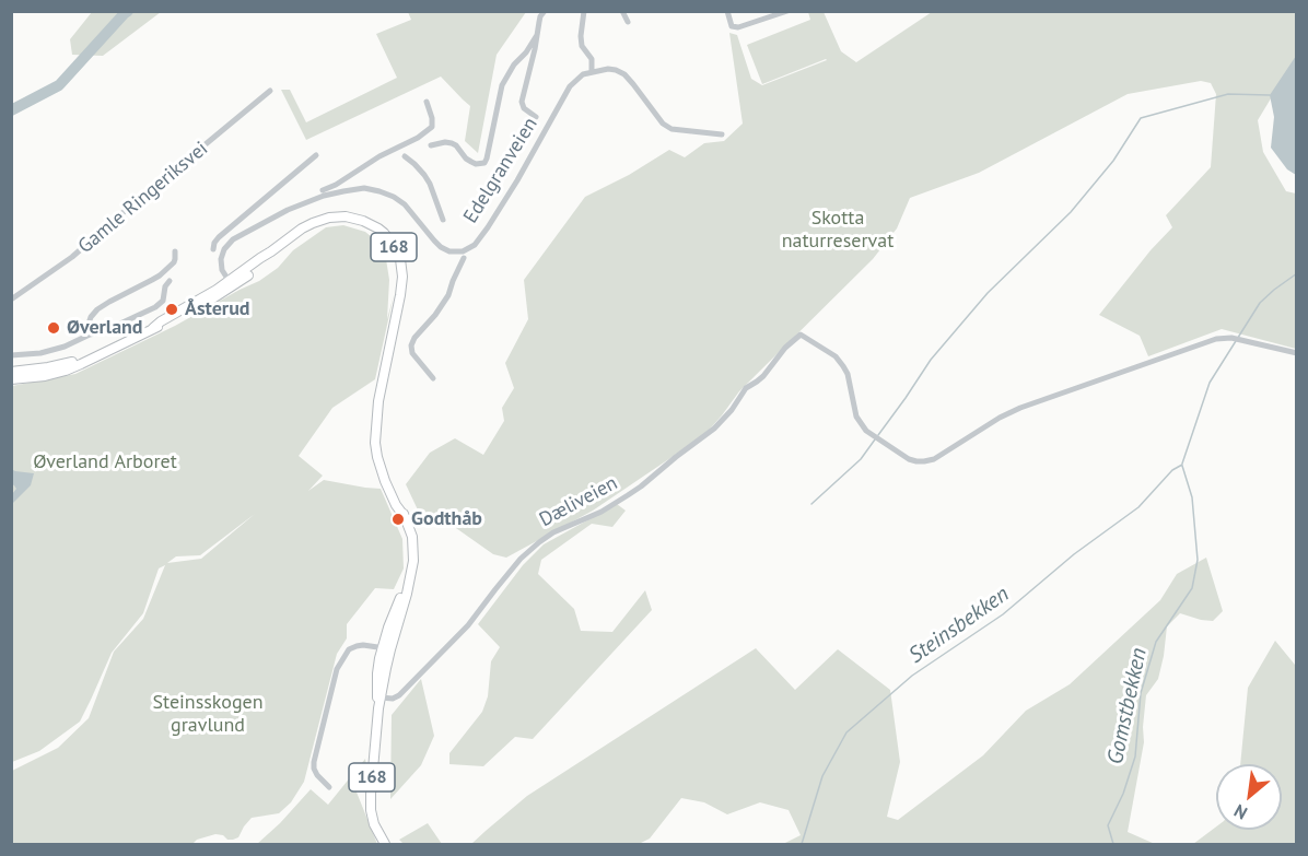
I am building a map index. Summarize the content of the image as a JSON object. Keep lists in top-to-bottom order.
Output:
{
  "streets": {
    "main road": ["168"],
    "street": ["Edelgranveien", "Gamle Ringeriksvei", "Dæliveien"]
  },
  "crossings": [
    ["Edelgranveien", "168"],
    ["168", "Dæliveien"]
  ],
  "water": ["Steinsbekken", "Gomstbekken"],
  "parks": ["Skotta naturreservat", "Øverland Arboret", "Steinsskogen gravlund"],
  "places": ["Åsterud", "Øverland", "Godthåb"],
  "north": "bottom left"
}
